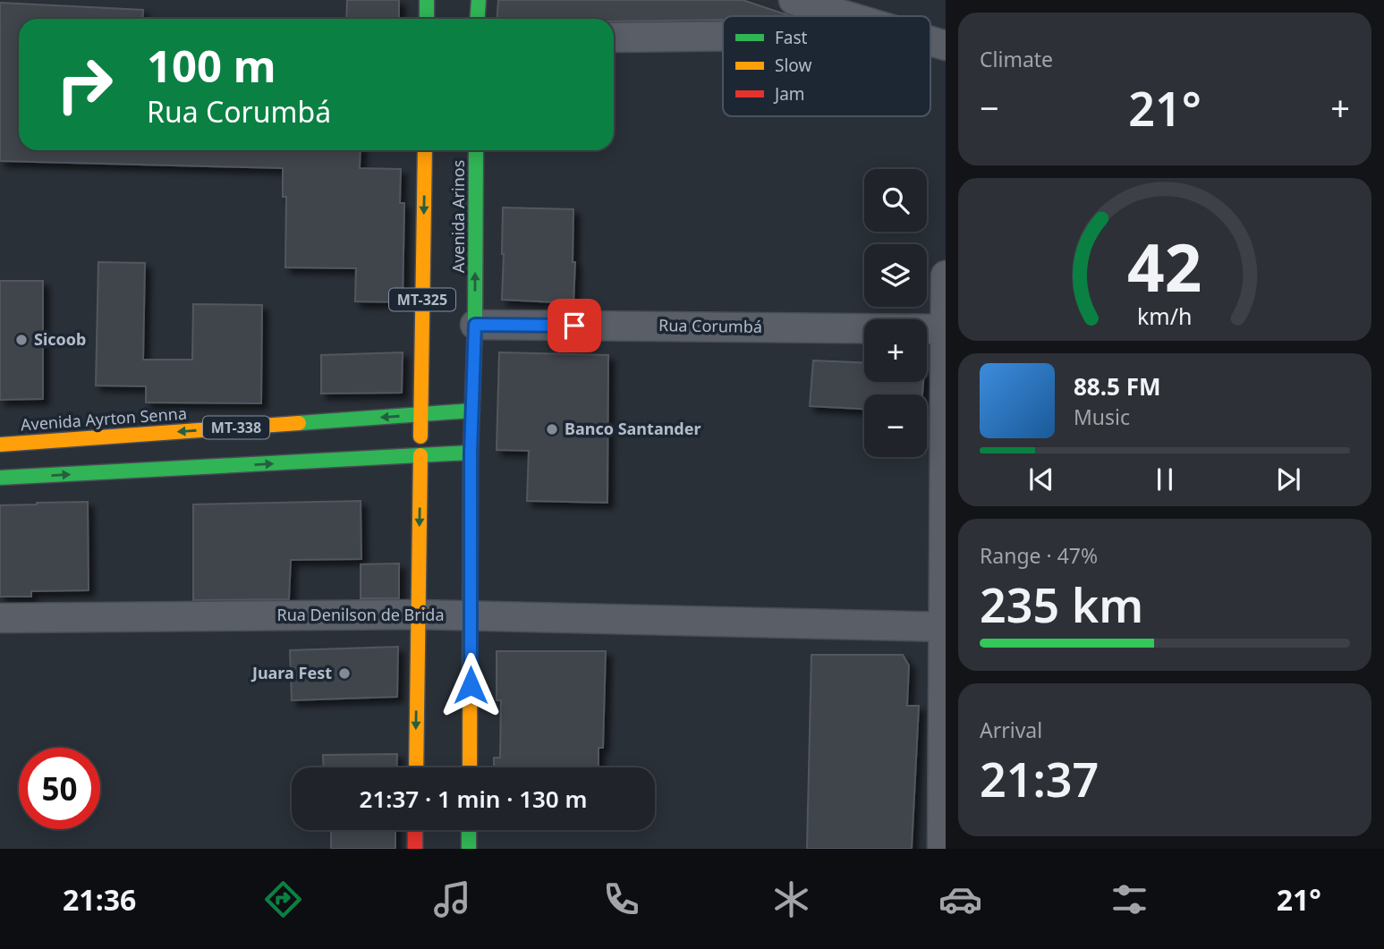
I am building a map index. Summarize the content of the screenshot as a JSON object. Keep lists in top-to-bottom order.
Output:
{
  "streets": {
    "main road": [
      "Avenida Arinos",
      "MT-325",
      "Avenida Ayrton Senna",
      "MT-338"
    ],
    "street": ["Rua Corumbá", "Rua Denilson de Brida"]
  },
  "crossings": [
    ["Avenida Arinos", "Rua Corumbá"],
    ["Avenida Arinos", "Avenida Ayrton Senna"],
    ["Avenida Arinos", "Rua Denilson de Brida"],
    ["MT-325", "Avenida Ayrton Senna"],
    ["MT-325", "Rua Denilson de Brida"]
  ],
  "places": ["Sicoob", "Banco Santander", "Juara Fest"],
  "legend": ["Fast", "Slow", "Jam"],
  "page": {
    "tile": [
      "Climate",
      ["Range · 47%", "235 km"],
      ["Arrival", "21:37"]
    ],
    "turn": ["100 m", "Rua Corumbá"],
    "heat": ["−", "21°", "+"],
    "map_buttons": ["+", "−"],
    "song": ["88.5 FM", "Music"],
    "limit": "50",
    "trip": "21:37 · 1 min · 130 m",
    "tabs": ["21:36", "21°"],
    "gauge": ["42", "km/h"]
  }
}
